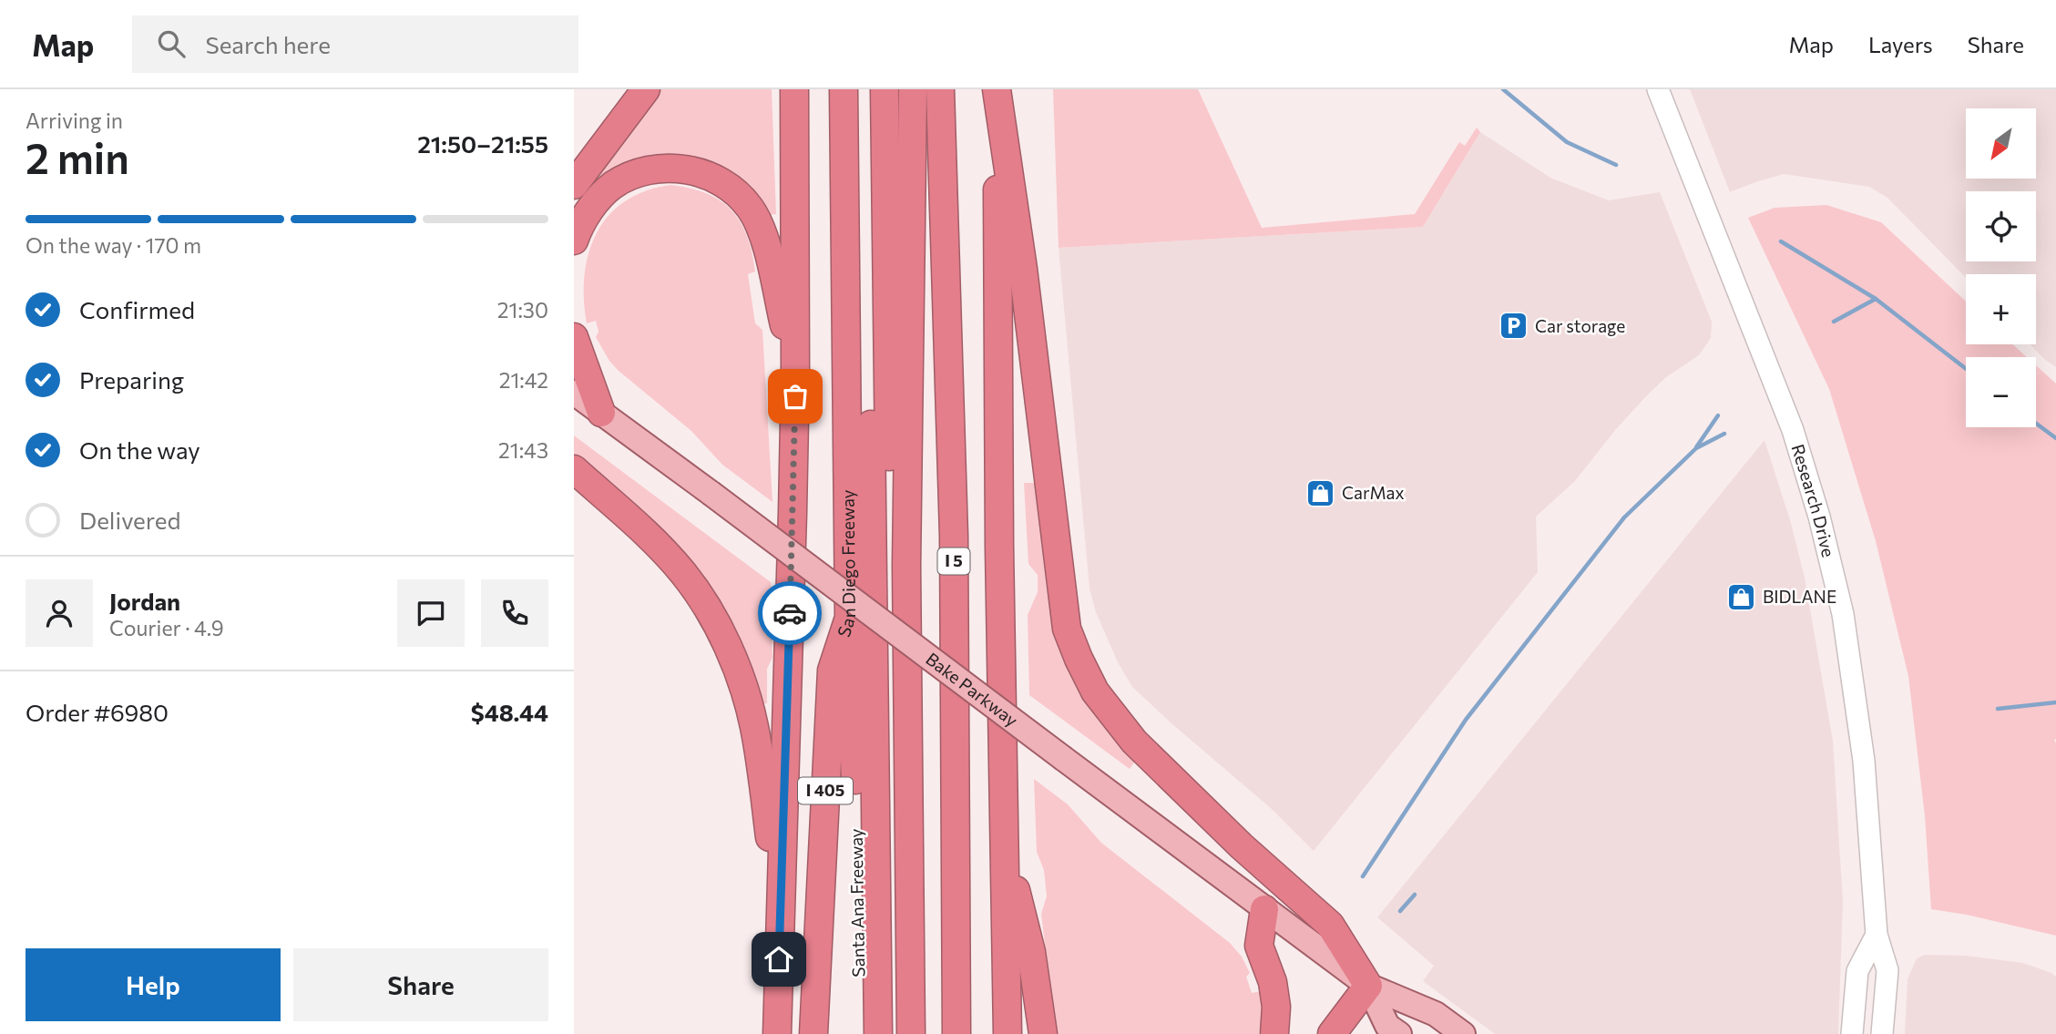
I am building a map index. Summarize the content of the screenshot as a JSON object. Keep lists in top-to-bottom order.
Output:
{
  "streets": {
    "highway": [
      "I 5",
      "San Diego Freeway",
      "I 405",
      "Santa Ana Freeway"
    ],
    "main road": ["Research Drive", "Bake Parkway"]
  },
  "crossings": [
    ["San Diego Freeway", "Santa Ana Freeway"]
  ],
  "places": {
    "parking": ["Car storage"],
    "shop": ["CarMax", "BIDLANE"]
  },
  "north": "bottom left",
  "page": {
    "header": "Map",
    "search": "Search here",
    "nav": ["Map", "Layers", "Share"],
    "heading": ["2 min", "Arriving in", "21:50–21:55"],
    "panel": [
      "Jordan",
      "Courier · 4.9",
      "Order #6980",
      "$48.44"
    ],
    "map_buttons": ["+", "−"],
    "bar": "On the way · 170 m",
    "list": [
      ["Confirmed", "21:30"],
      ["Preparing", "21:42"],
      ["On the way", "21:43"],
      "Delivered"
    ],
    "buttons": ["Help", "Share"]
  }
}
